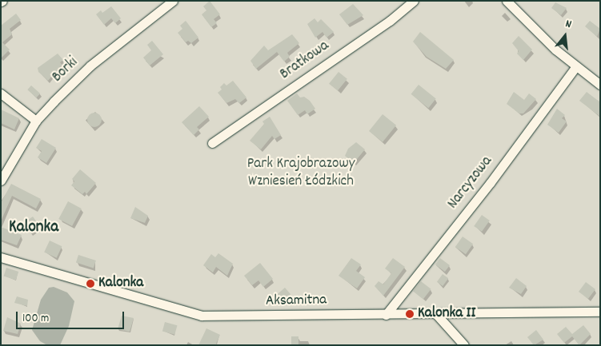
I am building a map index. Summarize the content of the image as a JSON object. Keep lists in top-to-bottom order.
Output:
{
  "streets": {
    "street": [
      "Bratkowa",
      "Borki",
      "Narcyzowa",
      "Aksamitna"
    ]
  },
  "crossings": [
    ["Narcyzowa", "Aksamitna"]
  ],
  "districts": ["Kalonka"],
  "parks": ["Park Krajobrazowy Wzniesień Łódzkich"],
  "places": ["Kalonka", "Kalonka II"],
  "scale_bar": "100 m",
  "north": "top"
}
